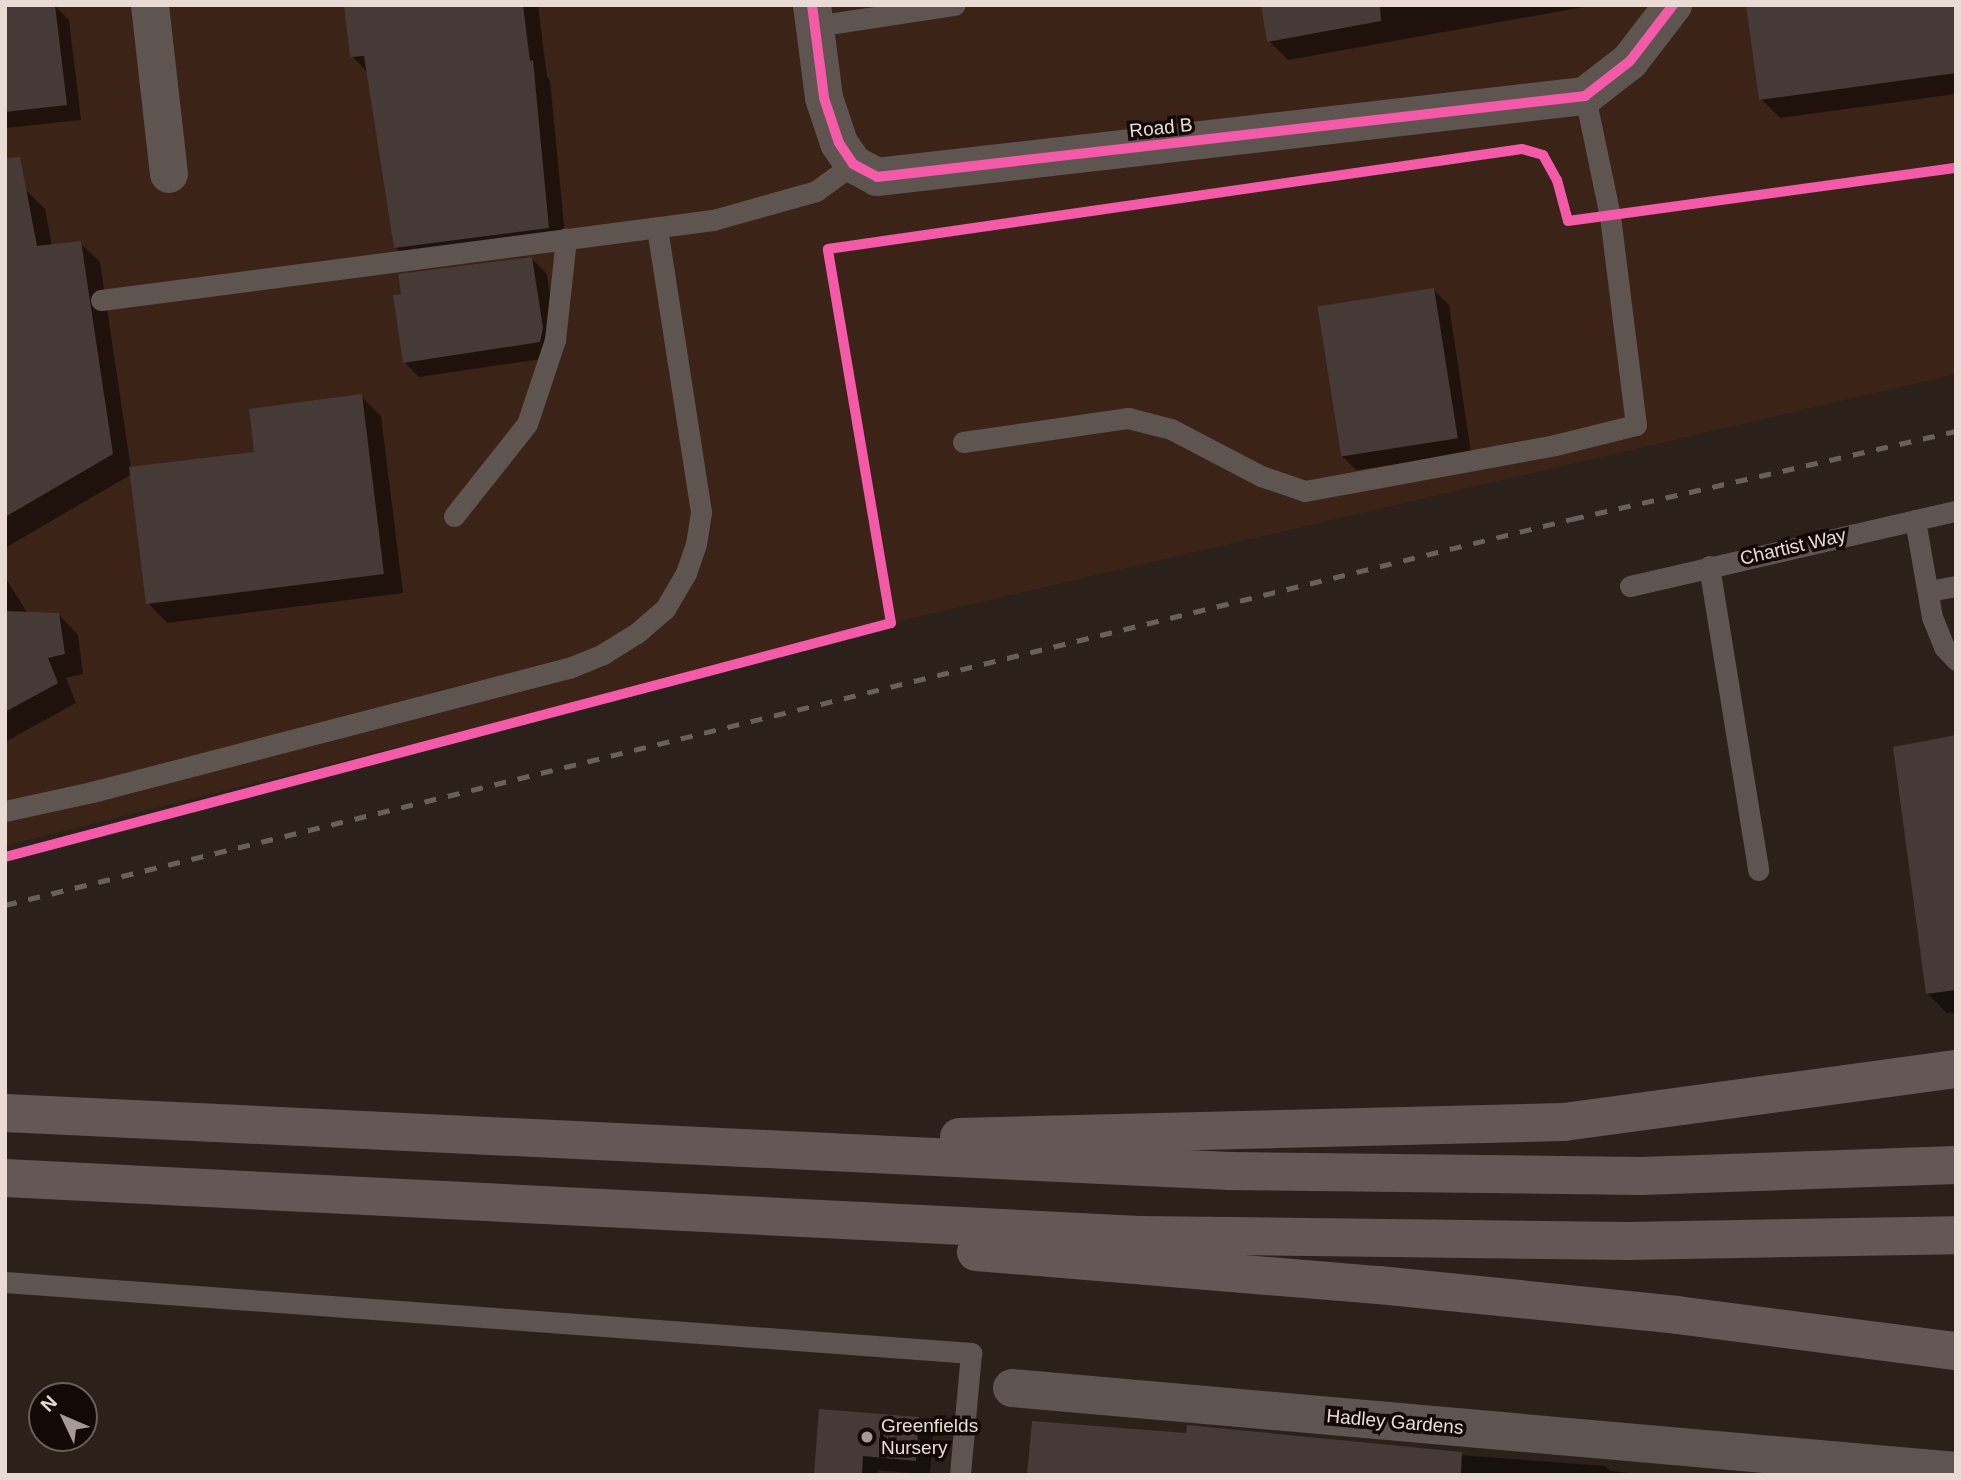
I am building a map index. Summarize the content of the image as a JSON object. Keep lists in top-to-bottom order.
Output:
{
  "streets": {
    "street": ["Road B", "Hadley Gardens"],
    "lane": ["Chartist Way"]
  },
  "places": ["Greenfields Nursery"],
  "north": "top left"
}
